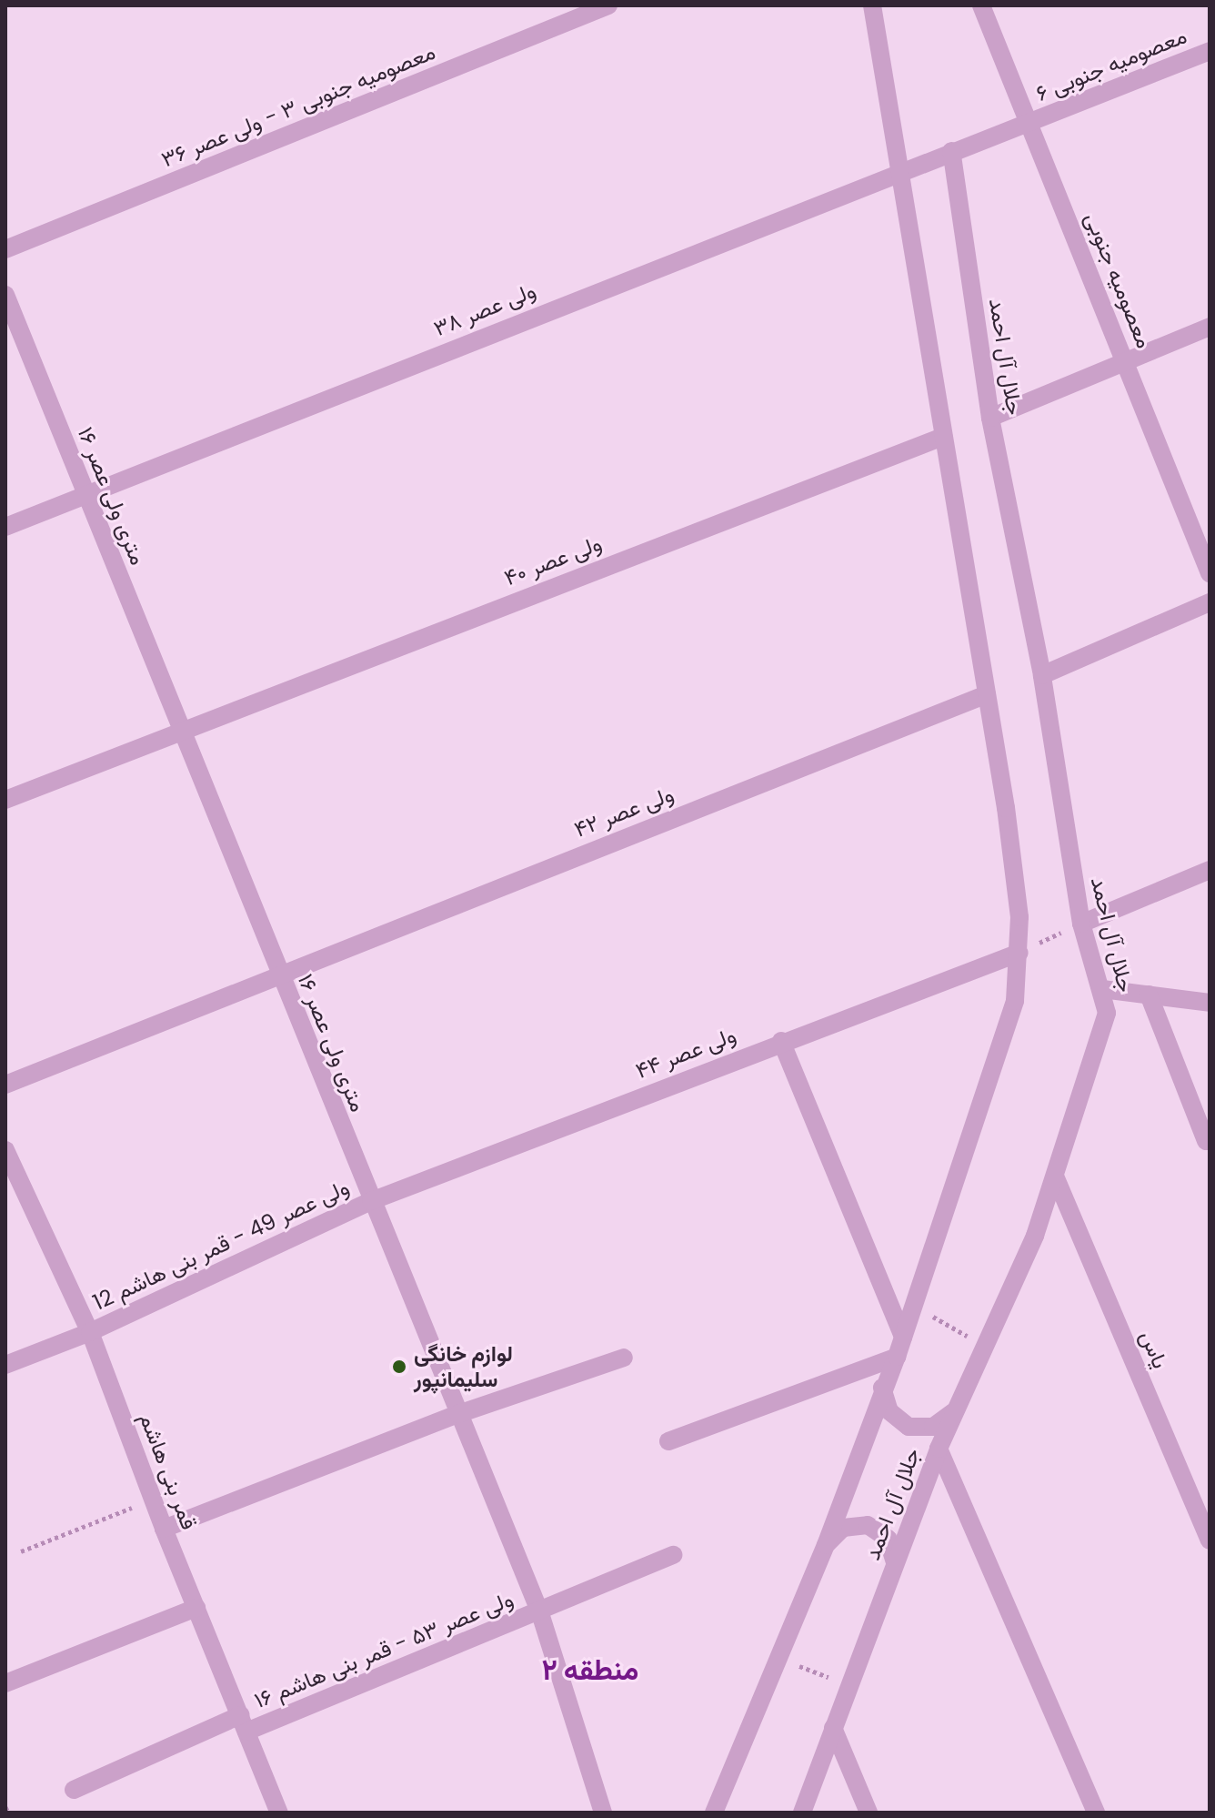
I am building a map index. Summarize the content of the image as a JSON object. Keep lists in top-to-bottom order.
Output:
{
  "streets": {
    "street": [
      "معصومیه جنوبی ۶",
      "معصومیه جنوبی ۳ - ولی عصر ۳۶",
      "معصومیه جنوبی",
      "ولی عصر ۳۸",
      "جلال آل احمد",
      "۱۶ متری ولی عصر",
      "ولی عصر ۴۰",
      "ولی عصر ۴۲",
      "ولی عصر ۴۴",
      "ولی عصر 49 - قمر بنی هاشم 12",
      "یاس",
      "قمر بنی هاشم",
      "ولی عصر ۵۳ - قمر بنی هاشم ۱۶"
    ]
  },
  "crossings": [
    ["معصومیه جنوبی ۶", "معصومیه جنوبی"],
    ["معصومیه جنوبی ۶", "ولی عصر ۳۸"],
    ["معصومیه جنوبی ۶", "جلال آل احمد"],
    ["ولی عصر ۳۸", "جلال آل احمد"],
    ["ولی عصر ۳۸", "۱۶ متری ولی عصر"],
    ["جلال آل احمد", "یاس"],
    ["۱۶ متری ولی عصر", "ولی عصر ۴۰"],
    ["۱۶ متری ولی عصر", "ولی عصر ۴۲"],
    ["۱۶ متری ولی عصر", "ولی عصر ۴۴"],
    ["۱۶ متری ولی عصر", "ولی عصر 49 - قمر بنی هاشم 12"],
    ["۱۶ متری ولی عصر", "ولی عصر ۵۳ - قمر بنی هاشم ۱۶"],
    ["ولی عصر ۴۴", "ولی عصر 49 - قمر بنی هاشم 12"],
    ["ولی عصر 49 - قمر بنی هاشم 12", "قمر بنی هاشم"],
    ["قمر بنی هاشم", "ولی عصر ۵۳ - قمر بنی هاشم ۱۶"]
  ],
  "districts": ["منطقه ۲"],
  "places": ["لوازم خانگی سلیمانپور"]
}
